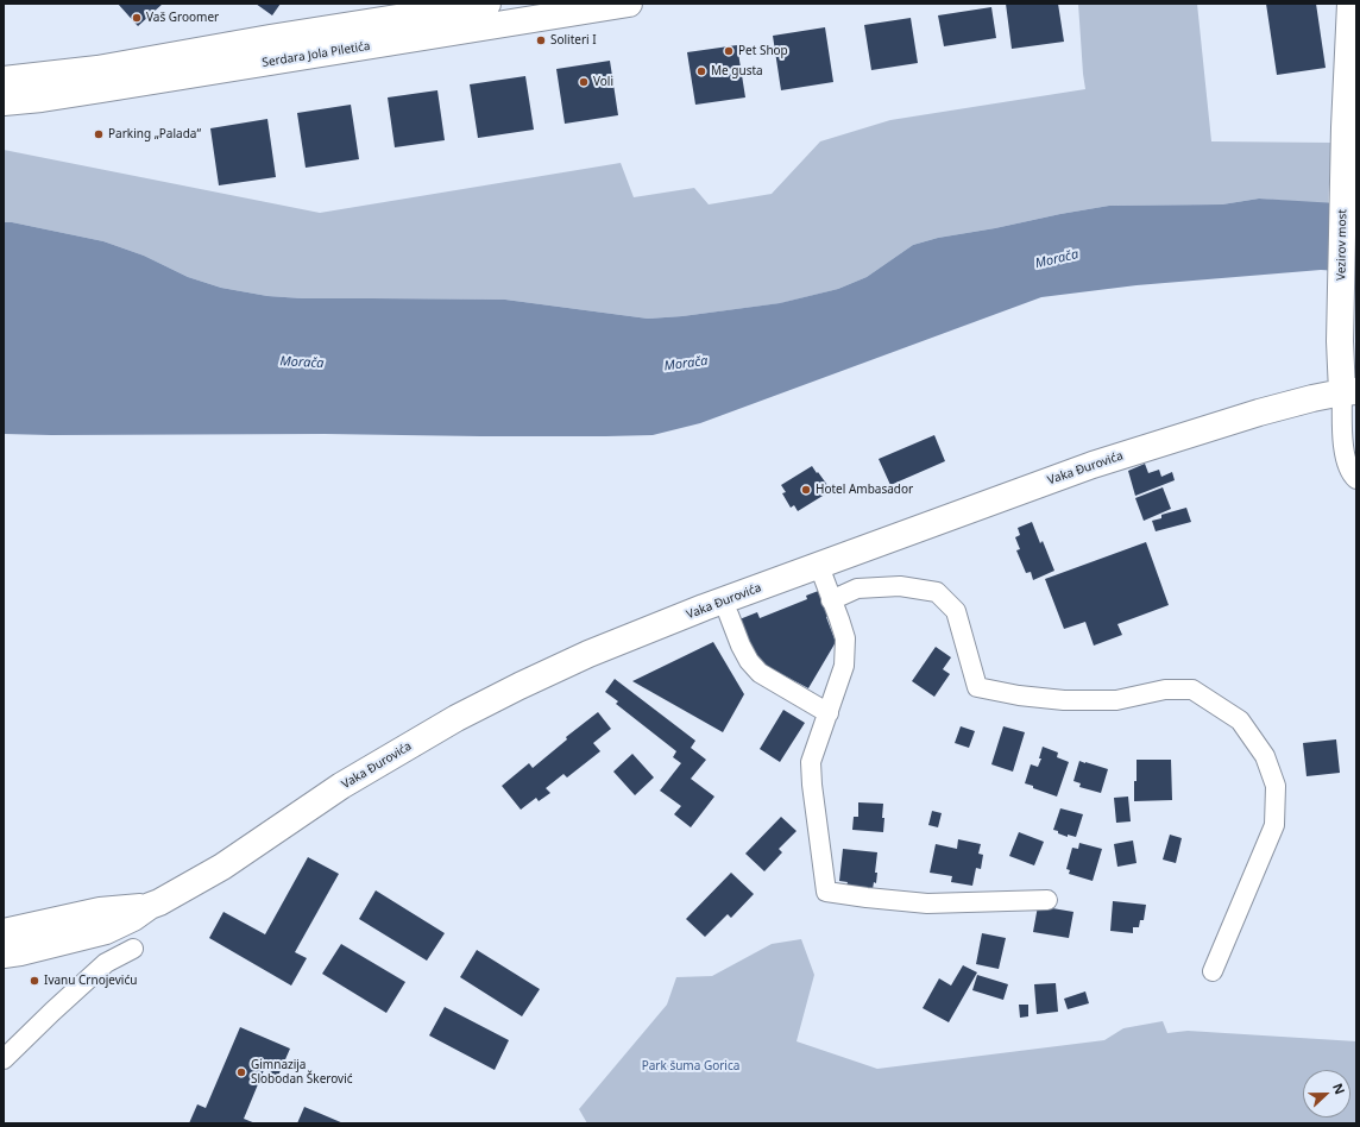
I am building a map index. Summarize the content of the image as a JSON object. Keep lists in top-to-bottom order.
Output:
{
  "streets": {
    "street": ["Serdara Jola Piletića", "Vezirov most", "Vaka Đurovića"]
  },
  "crossings": [
    ["Vezirov most", "Vaka Đurovića"]
  ],
  "water": ["Morača"],
  "parks": ["Park šuma Gorica"],
  "places": [
    "Vaš Groomer",
    "Soliteri I",
    "Pet Shop",
    "Me gusta",
    "Voli",
    "Parking „Palada“",
    "Hotel Ambasador",
    "Ivanu Crnojeviću",
    "Gimnazija Slobodan Škerović"
  ],
  "north": "right"
}
